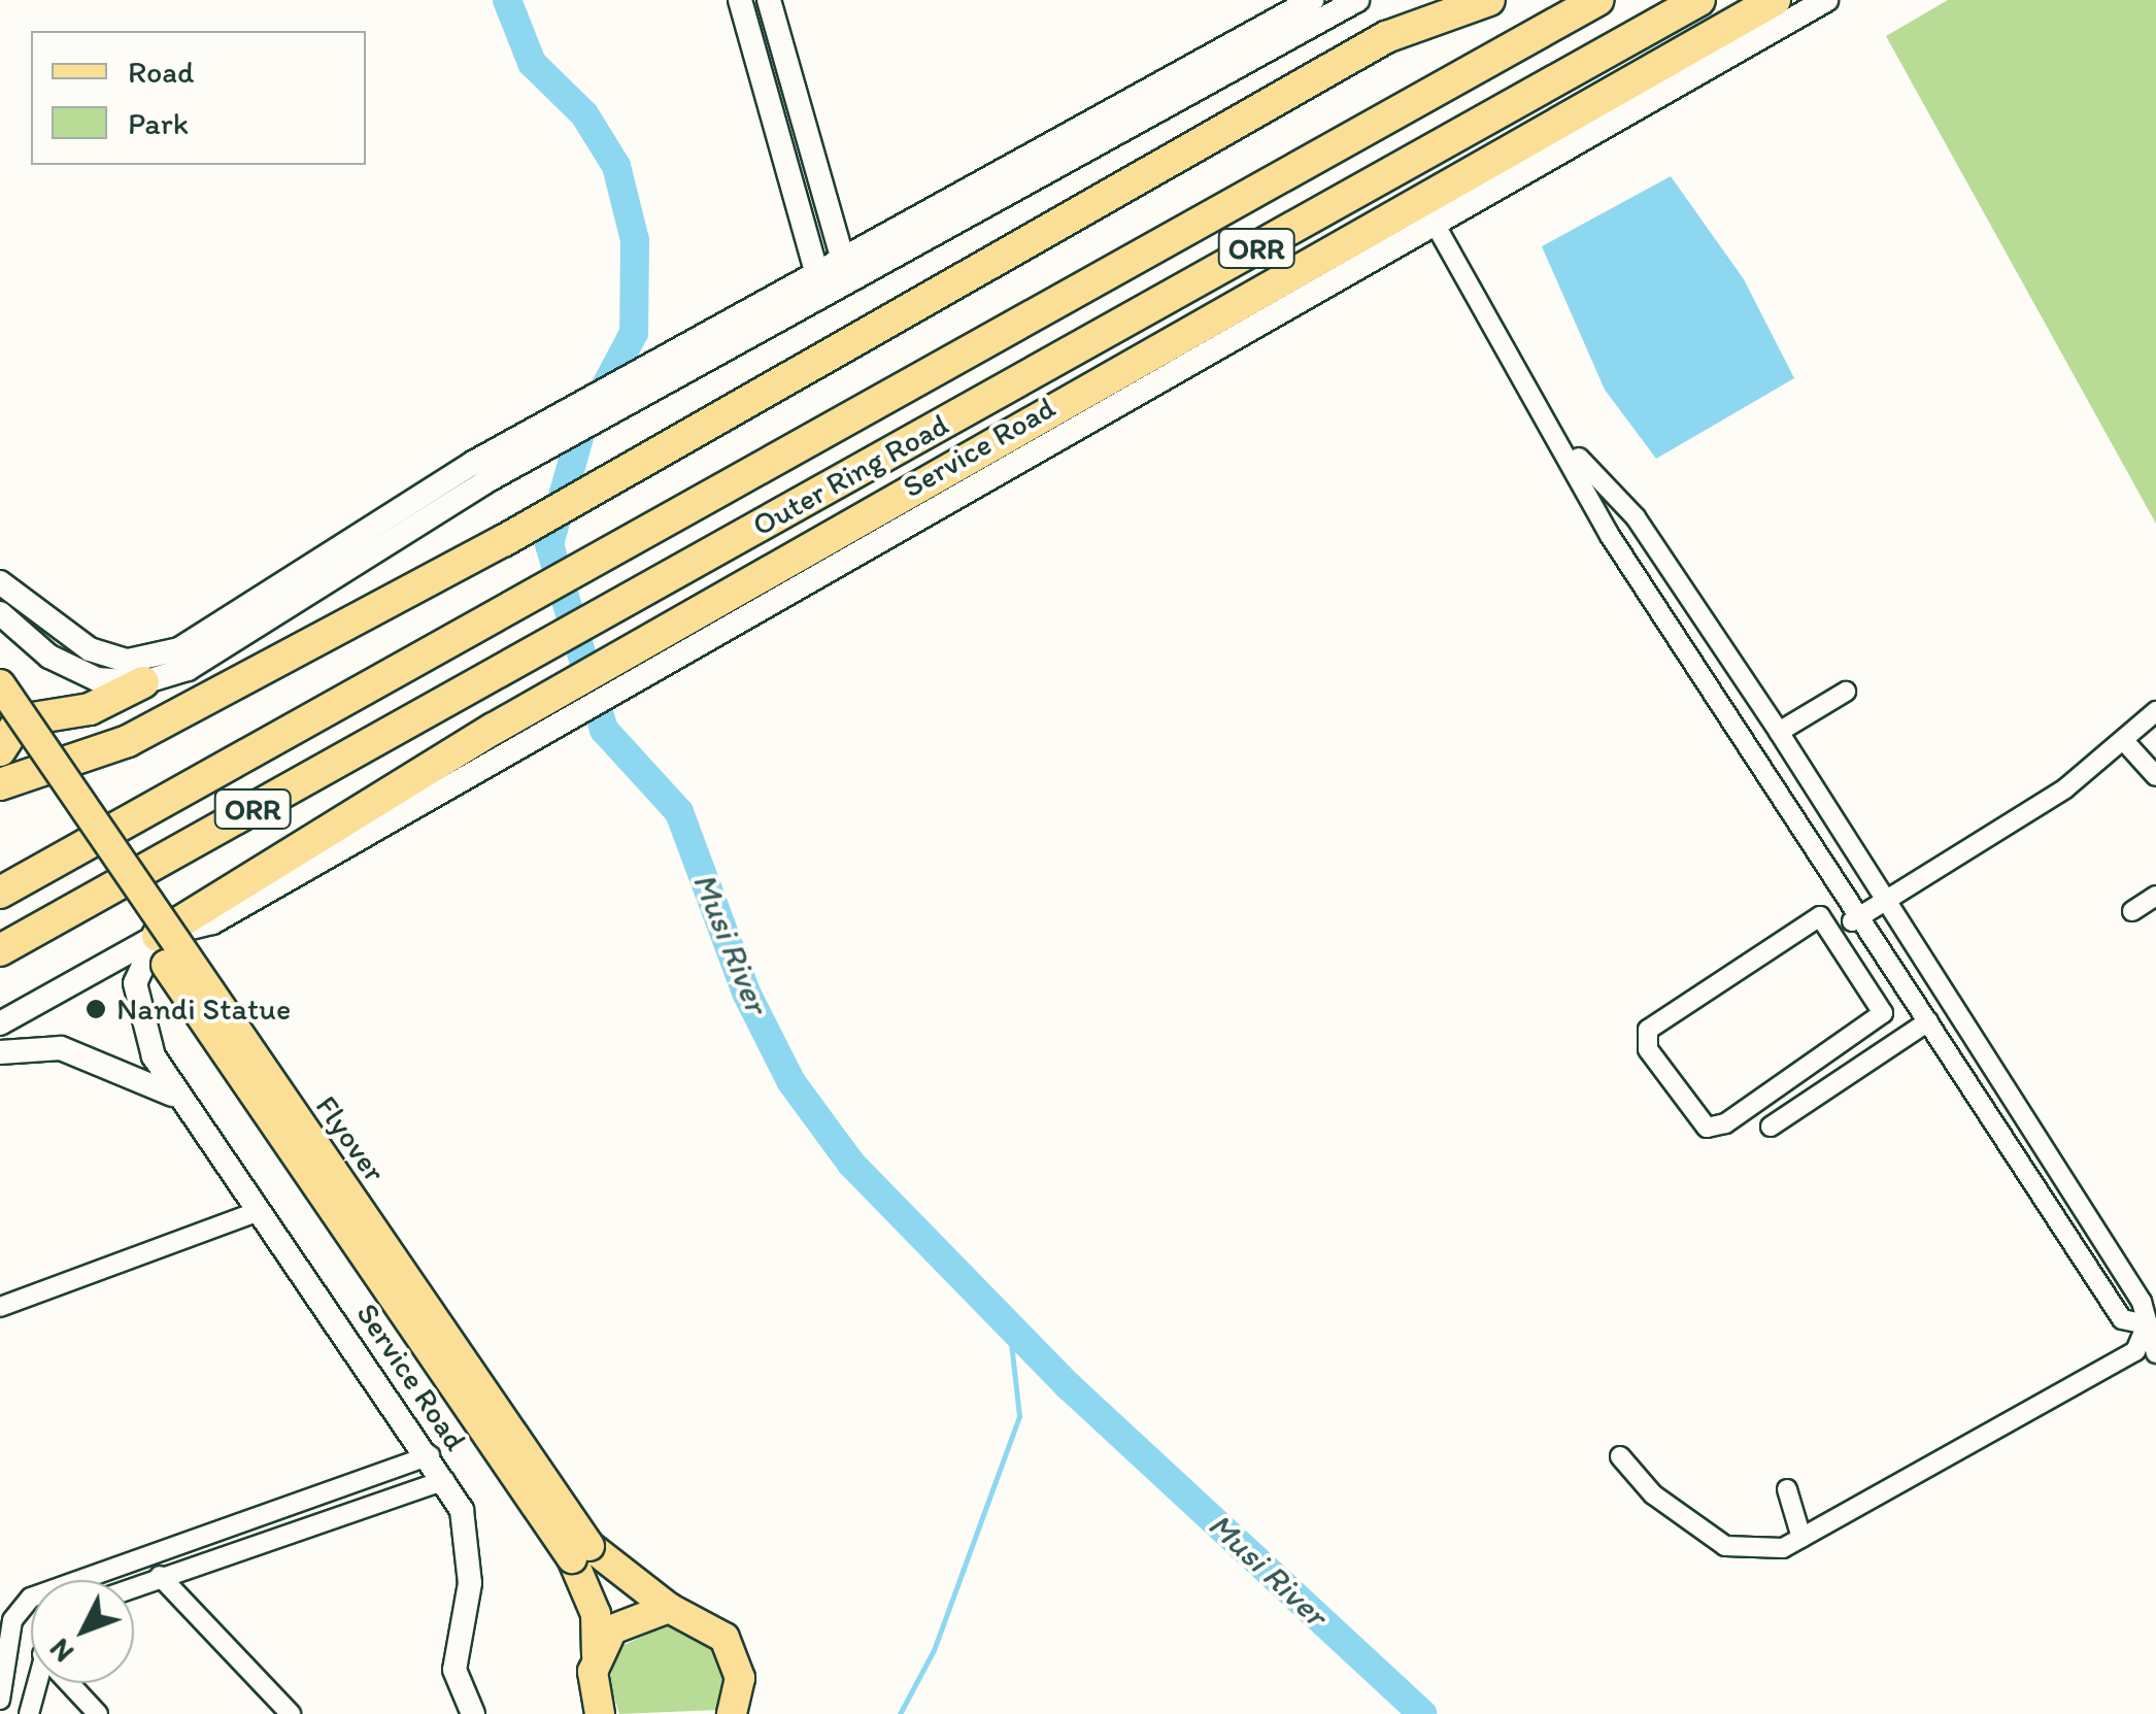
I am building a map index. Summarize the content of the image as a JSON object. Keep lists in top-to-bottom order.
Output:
{
  "streets": {
    "highway": ["ORR", "Outer Ring Road"],
    "main road": ["Service Road", "Flyover"]
  },
  "water": ["Musi River"],
  "places": ["Nandi Statue"],
  "legend": ["Road", "Park"],
  "north": "bottom left"
}
